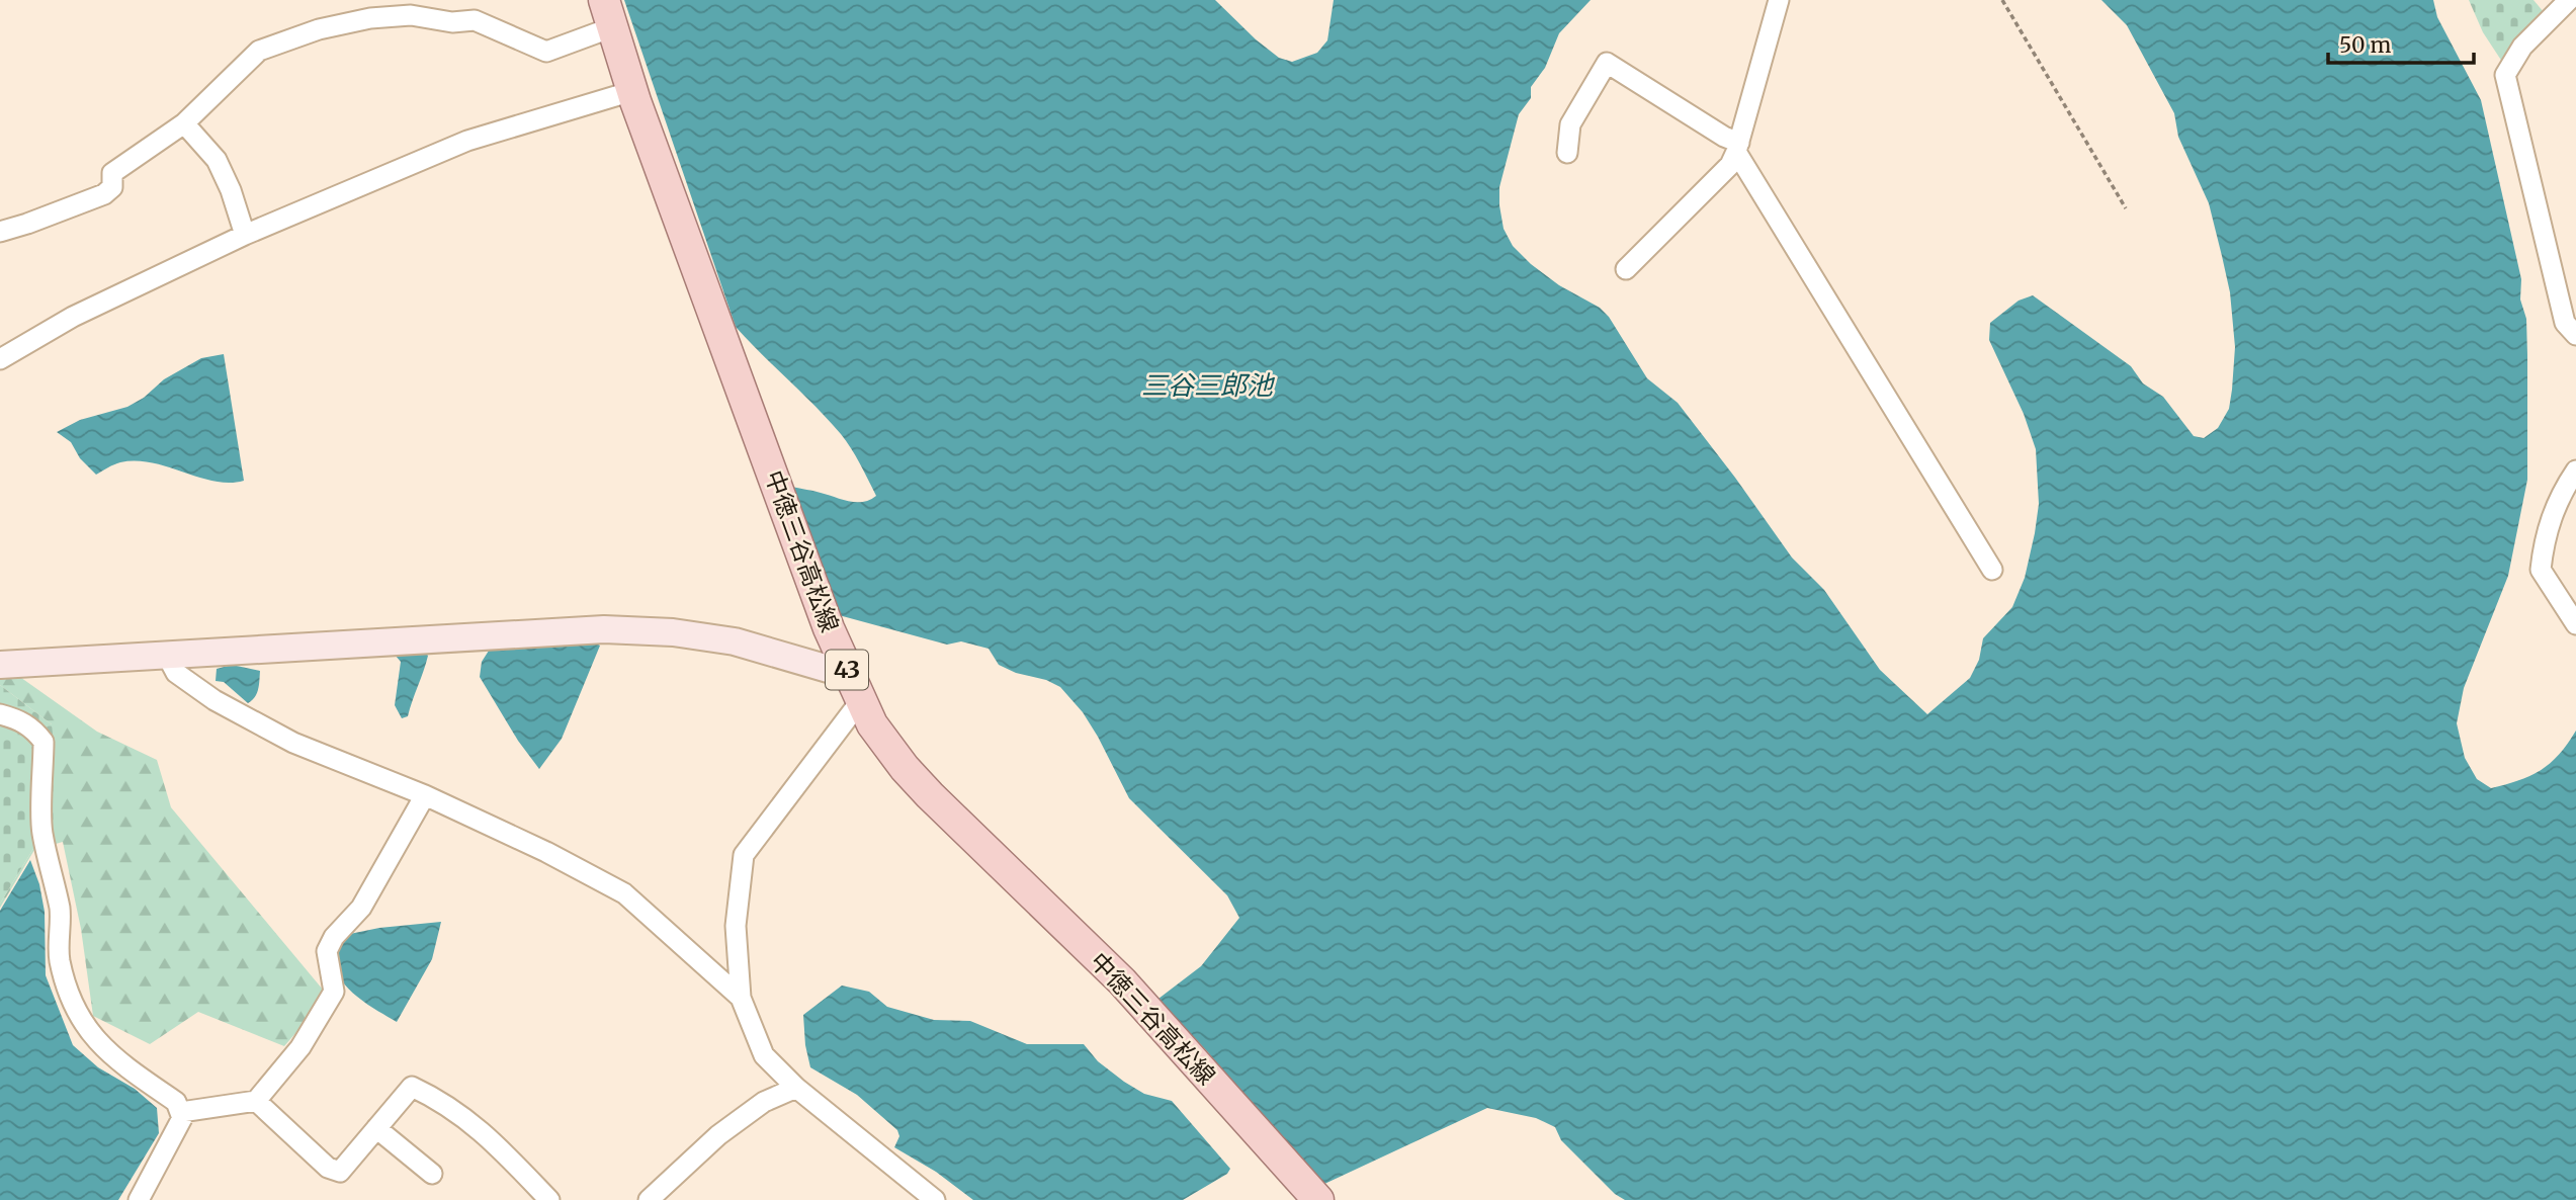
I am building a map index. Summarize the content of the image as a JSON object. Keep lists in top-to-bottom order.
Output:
{
  "streets": {
    "main road": ["中徳三谷高松線", "43"]
  },
  "water": ["三谷三郎池"],
  "scale_bar": "50 m"
}
